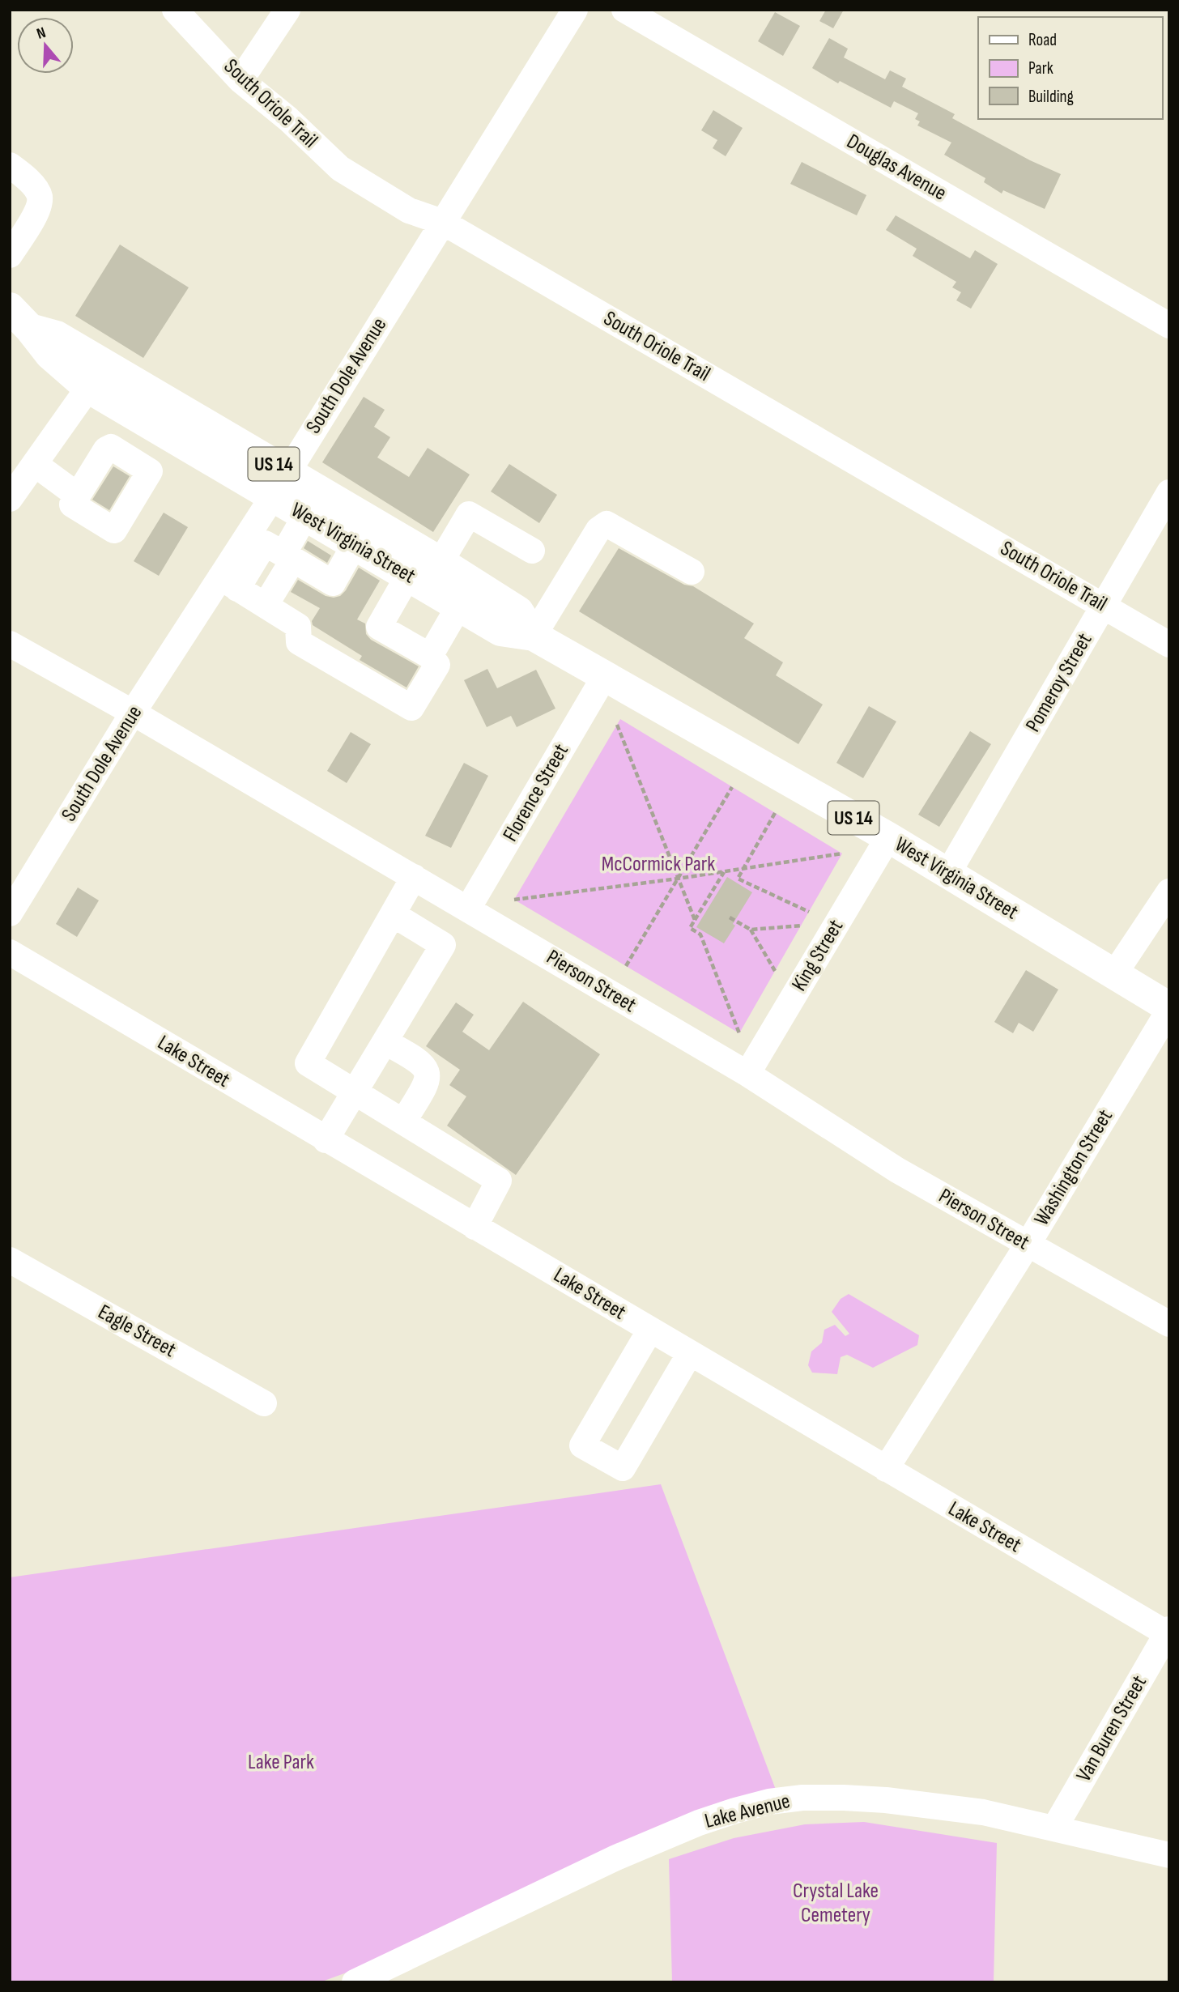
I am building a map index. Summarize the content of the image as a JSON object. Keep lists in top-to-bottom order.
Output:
{
  "streets": {
    "main road": ["US 14", "West Virginia Street"],
    "street": [
      "South Oriole Trail",
      "Douglas Avenue",
      "South Dole Avenue",
      "Pomeroy Street",
      "Florence Street",
      "King Street",
      "Pierson Street",
      "Lake Street",
      "Washington Street",
      "Eagle Street",
      "Van Buren Street",
      "Lake Avenue"
    ]
  },
  "crossings": [
    ["South Oriole Trail", "South Dole Avenue"],
    ["South Oriole Trail", "Pomeroy Street"],
    ["South Dole Avenue", "West Virginia Street"],
    ["South Dole Avenue", "Pierson Street"],
    ["US 14", "West Virginia Street"],
    ["West Virginia Street", "Pomeroy Street"],
    ["West Virginia Street", "Florence Street"],
    ["West Virginia Street", "King Street"],
    ["West Virginia Street", "Washington Street"],
    ["Florence Street", "Pierson Street"],
    ["King Street", "Pierson Street"],
    ["Pierson Street", "Washington Street"],
    ["Lake Street", "Washington Street"],
    ["Lake Street", "Van Buren Street"],
    ["Van Buren Street", "Lake Avenue"]
  ],
  "parks": ["McCormick Park", "Lake Park", "Crystal Lake Cemetery"],
  "legend": ["Road", "Park", "Building"],
  "north": "top"
}
